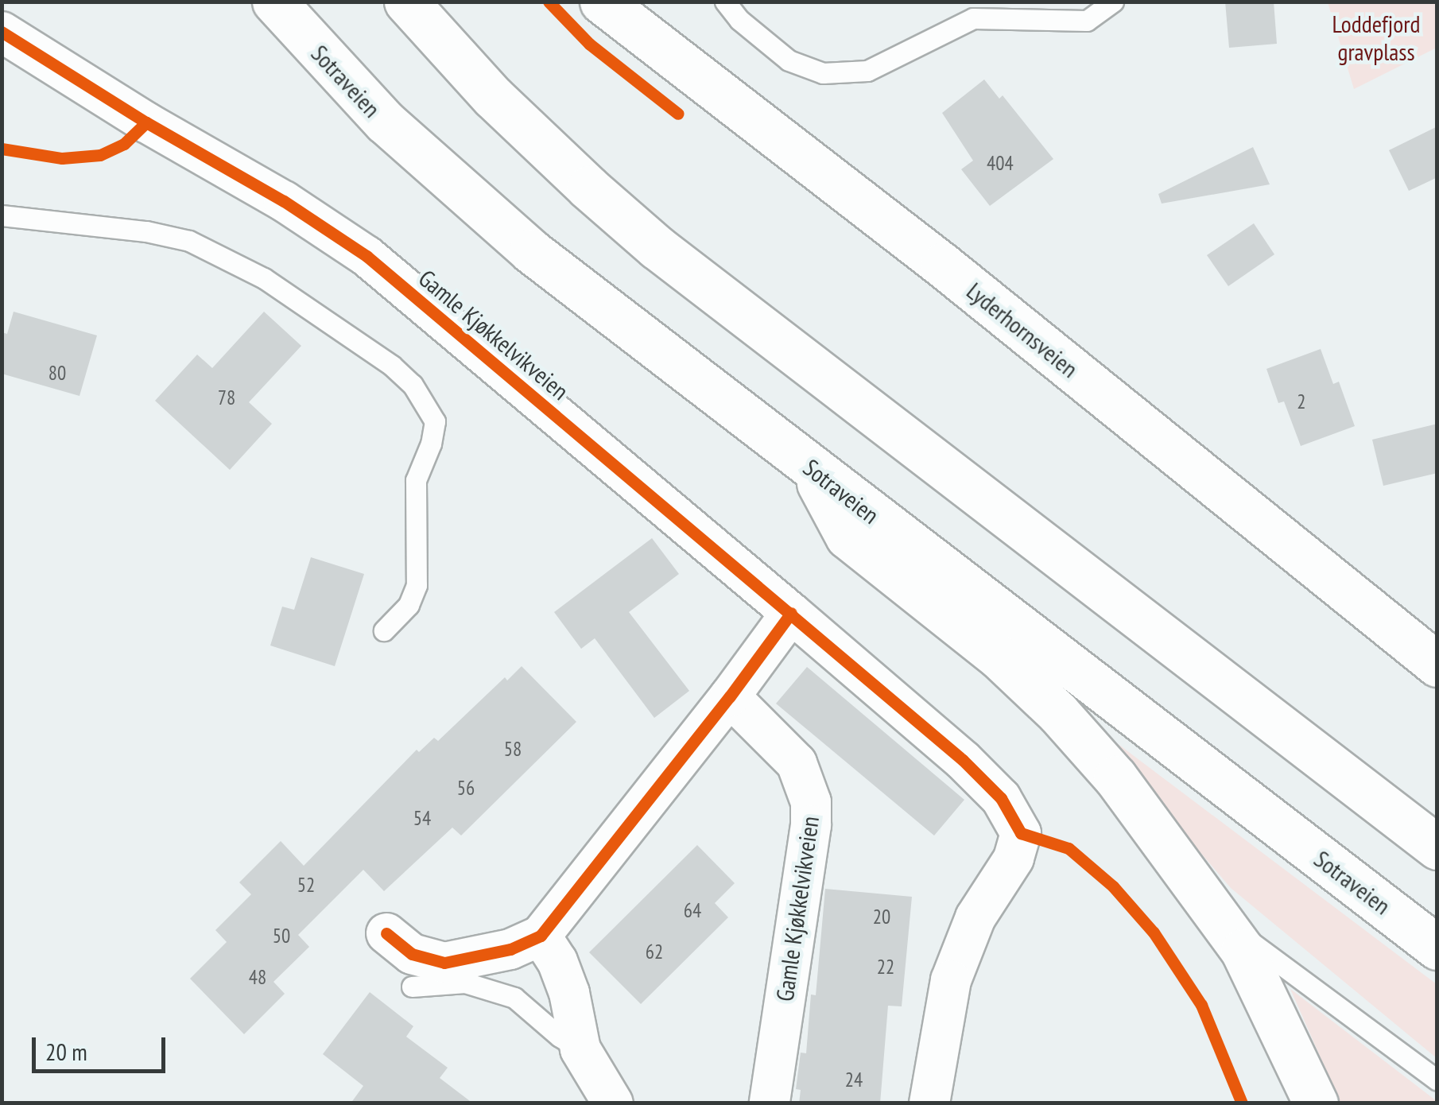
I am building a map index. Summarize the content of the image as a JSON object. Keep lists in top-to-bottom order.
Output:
{
  "streets": {
    "main road": ["Sotraveien", "Lyderhornsveien"],
    "street": ["Gamle Kjøkkelvikveien"]
  },
  "parks": ["Loddefjord gravplass"],
  "house_numbers": [
    "404",
    "80",
    "78",
    "2",
    "58",
    "56",
    "54",
    "52",
    "64",
    "20",
    "50",
    "62",
    "22",
    "48",
    "24"
  ],
  "scale_bar": "20 m"
}
